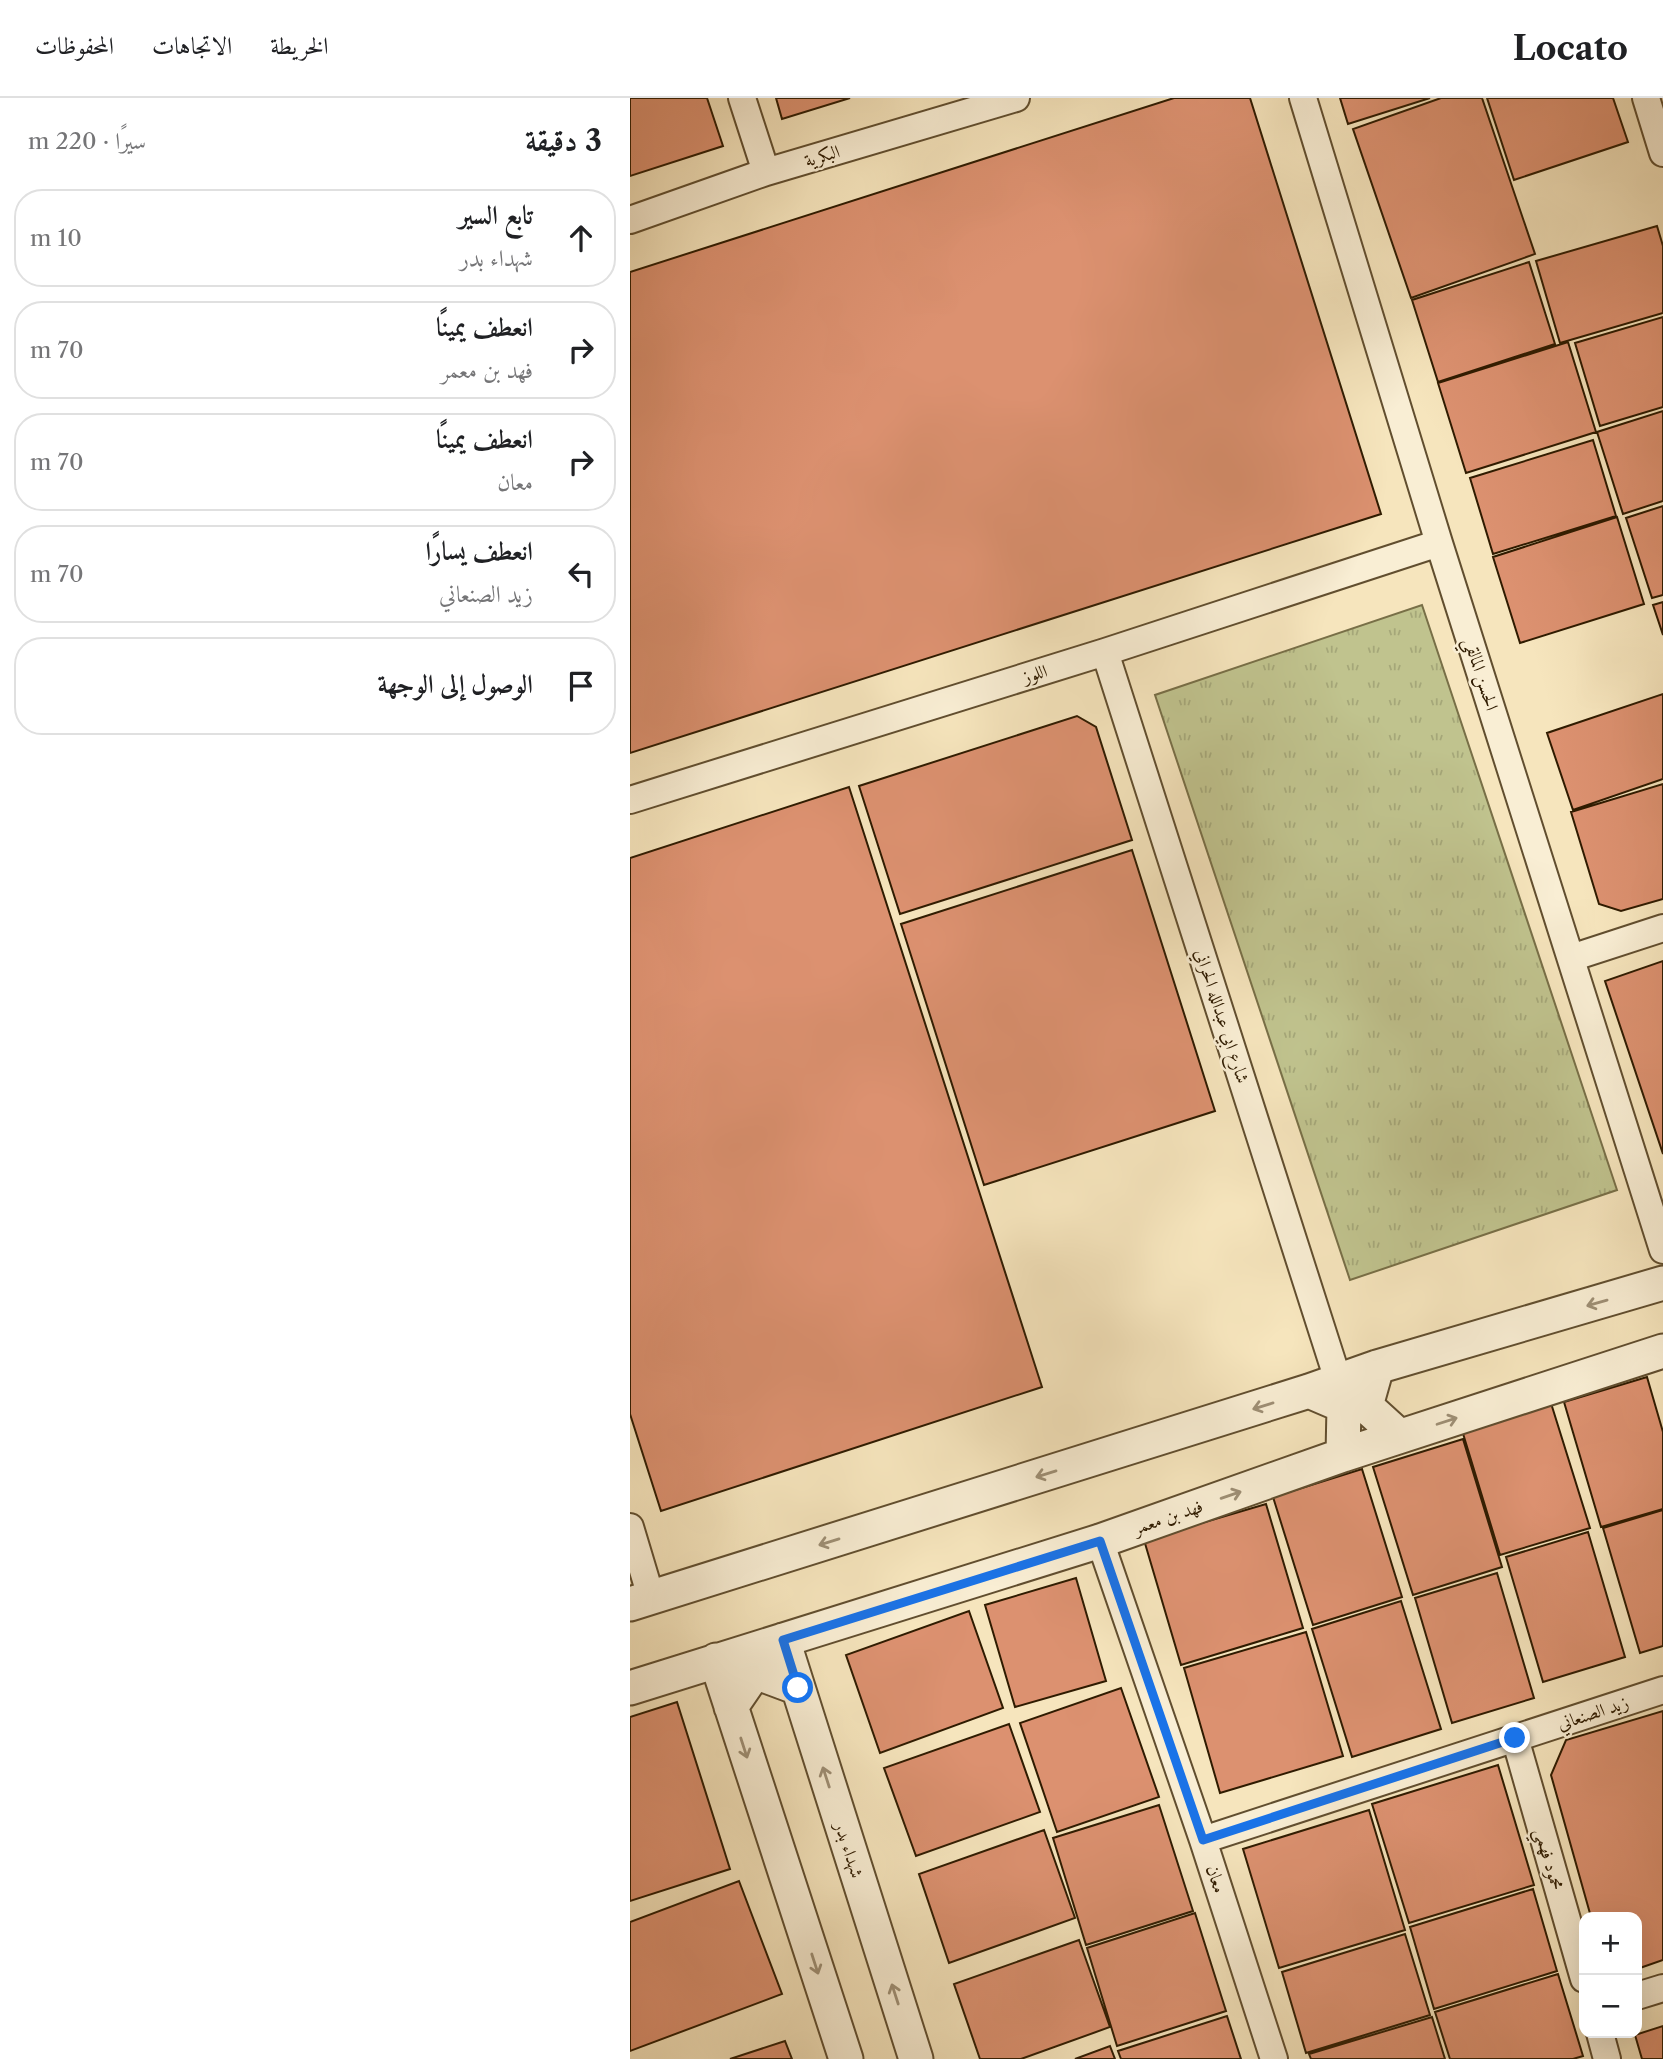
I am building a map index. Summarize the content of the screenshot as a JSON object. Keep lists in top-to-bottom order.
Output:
{
  "streets": {
    "street": [
      "البكرية",
      "اللوز",
      "الحسن المالقي",
      "شارع ابي عبدالله الحراني",
      "فهد بن معمر",
      "زيد الصنعاني",
      "شهداء بدر",
      "محمود فهمي",
      "معان"
    ]
  },
  "crossings": [
    ["اللوز", "الحسن المالقي"],
    ["اللوز", "شارع ابي عبدالله الحراني"],
    ["فهد بن معمر", "شهداء بدر"],
    ["فهد بن معمر", "معان"],
    ["زيد الصنعاني", "محمود فهمي"],
    ["زيد الصنعاني", "معان"]
  ],
  "page": {
    "header": "Locato",
    "nav": ["الخريطة", "الاتجاهات", "المحفوظات"],
    "heading": ["3 دقيقة", "سيرًا · 220 m"],
    "list": [
      ["تابع السير", "شهداء بدر", "10 m"],
      ["انعطف يمينًا", "فهد بن معمر", "70 m"],
      ["انعطف يمينًا", "معان", "70 m"],
      ["انعطف يسارًا", "زيد الصنعاني", "70 m"],
      "الوصول إلى الوجهة"
    ],
    "map_buttons": ["+", "−"]
  }
}
